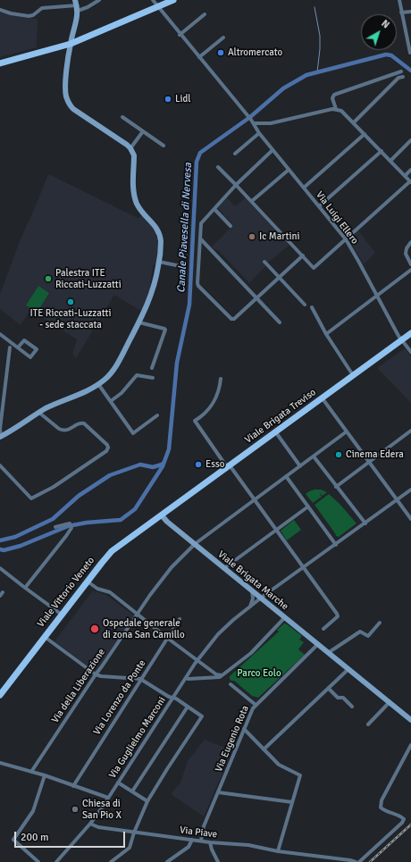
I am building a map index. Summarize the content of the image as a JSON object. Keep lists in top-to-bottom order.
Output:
{
  "streets": {
    "main road": ["Viale Brigata Treviso", "Viale Vittorio Veneto"],
    "street": [
      "Via Luigi Ellero",
      "Viale Brigata Marche",
      "Via della Liberazione",
      "Via Lorenzo da Ponte",
      "Via Guglielmo Marconi",
      "Via Eugenio Rota",
      "Via Piave"
    ]
  },
  "crossings": [
    ["Via Luigi Ellero", "Viale Brigata Treviso"],
    ["Viale Brigata Treviso", "Viale Brigata Marche"],
    ["Viale Brigata Treviso", "Viale Vittorio Veneto"],
    ["Viale Brigata Marche", "Viale Vittorio Veneto"],
    ["Viale Brigata Marche", "Via della Liberazione"],
    ["Viale Brigata Marche", "Via Guglielmo Marconi"],
    ["Viale Brigata Marche", "Via Eugenio Rota"],
    ["Via Guglielmo Marconi", "Via Piave"],
    ["Via Eugenio Rota", "Via Piave"]
  ],
  "water": ["Canale Piavesella di Nervesa"],
  "parks": ["Parco Eolo"],
  "places": [
    "Altromercato",
    "Lidl",
    "Ic Martini",
    "Palestra ITE Riccati-Luzzatti",
    "ITE Riccati-Luzzatti - sede staccata",
    "Cinema Edera",
    "Esso",
    "Ospedale generale di zona San Camillo",
    "Chiesa di San Pio X"
  ],
  "scale_bar": "200 m",
  "north": "top right"
}
